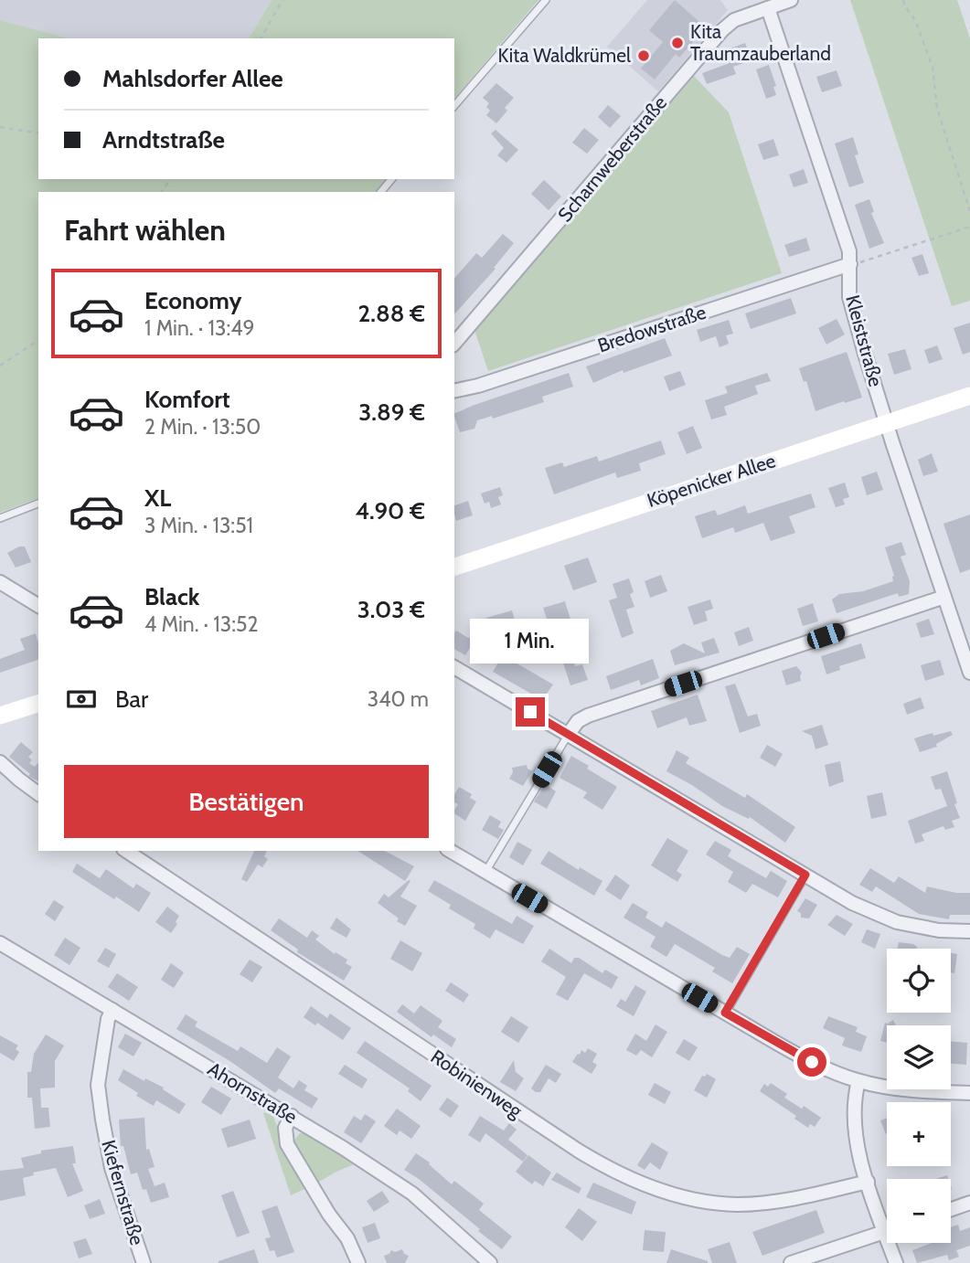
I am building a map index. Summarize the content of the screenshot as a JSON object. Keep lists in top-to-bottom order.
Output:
{
  "streets": {
    "street": [
      "Scharnweberstraße",
      "Bredowstraße",
      "Kleiststraße",
      "Köpenicker Allee",
      "Robinienweg",
      "Ahornstraße",
      "Kiefernstraße"
    ]
  },
  "crossings": [
    ["Scharnweberstraße", "Kleiststraße"],
    ["Bredowstraße", "Kleiststraße"],
    ["Kleiststraße", "Köpenicker Allee"],
    ["Ahornstraße", "Kiefernstraße"]
  ],
  "places": ["Kita Traumzauberland", "Kita Waldkrümel"],
  "page": {
    "banner": ["Mahlsdorfer Allee", "Arndtstraße"],
    "heading": "Fahrt wählen",
    "list": [
      {
        "name": "Economy",
        "note": "1 Min. · 13:49",
        "value": "2.88 €"
      },
      {
        "name": "Komfort",
        "note": "2 Min. · 13:50",
        "value": "3.89 €"
      },
      {
        "name": "XL",
        "note": "3 Min. · 13:51",
        "value": "4.90 €"
      },
      {
        "name": "Black",
        "note": "4 Min. · 13:52",
        "value": "3.03 €"
      }
    ],
    "bubble": "1 Min.",
    "pay": ["Bar", "340 m"],
    "buttons": "Bestätigen",
    "map_buttons": ["+", "−"]
  }
}
